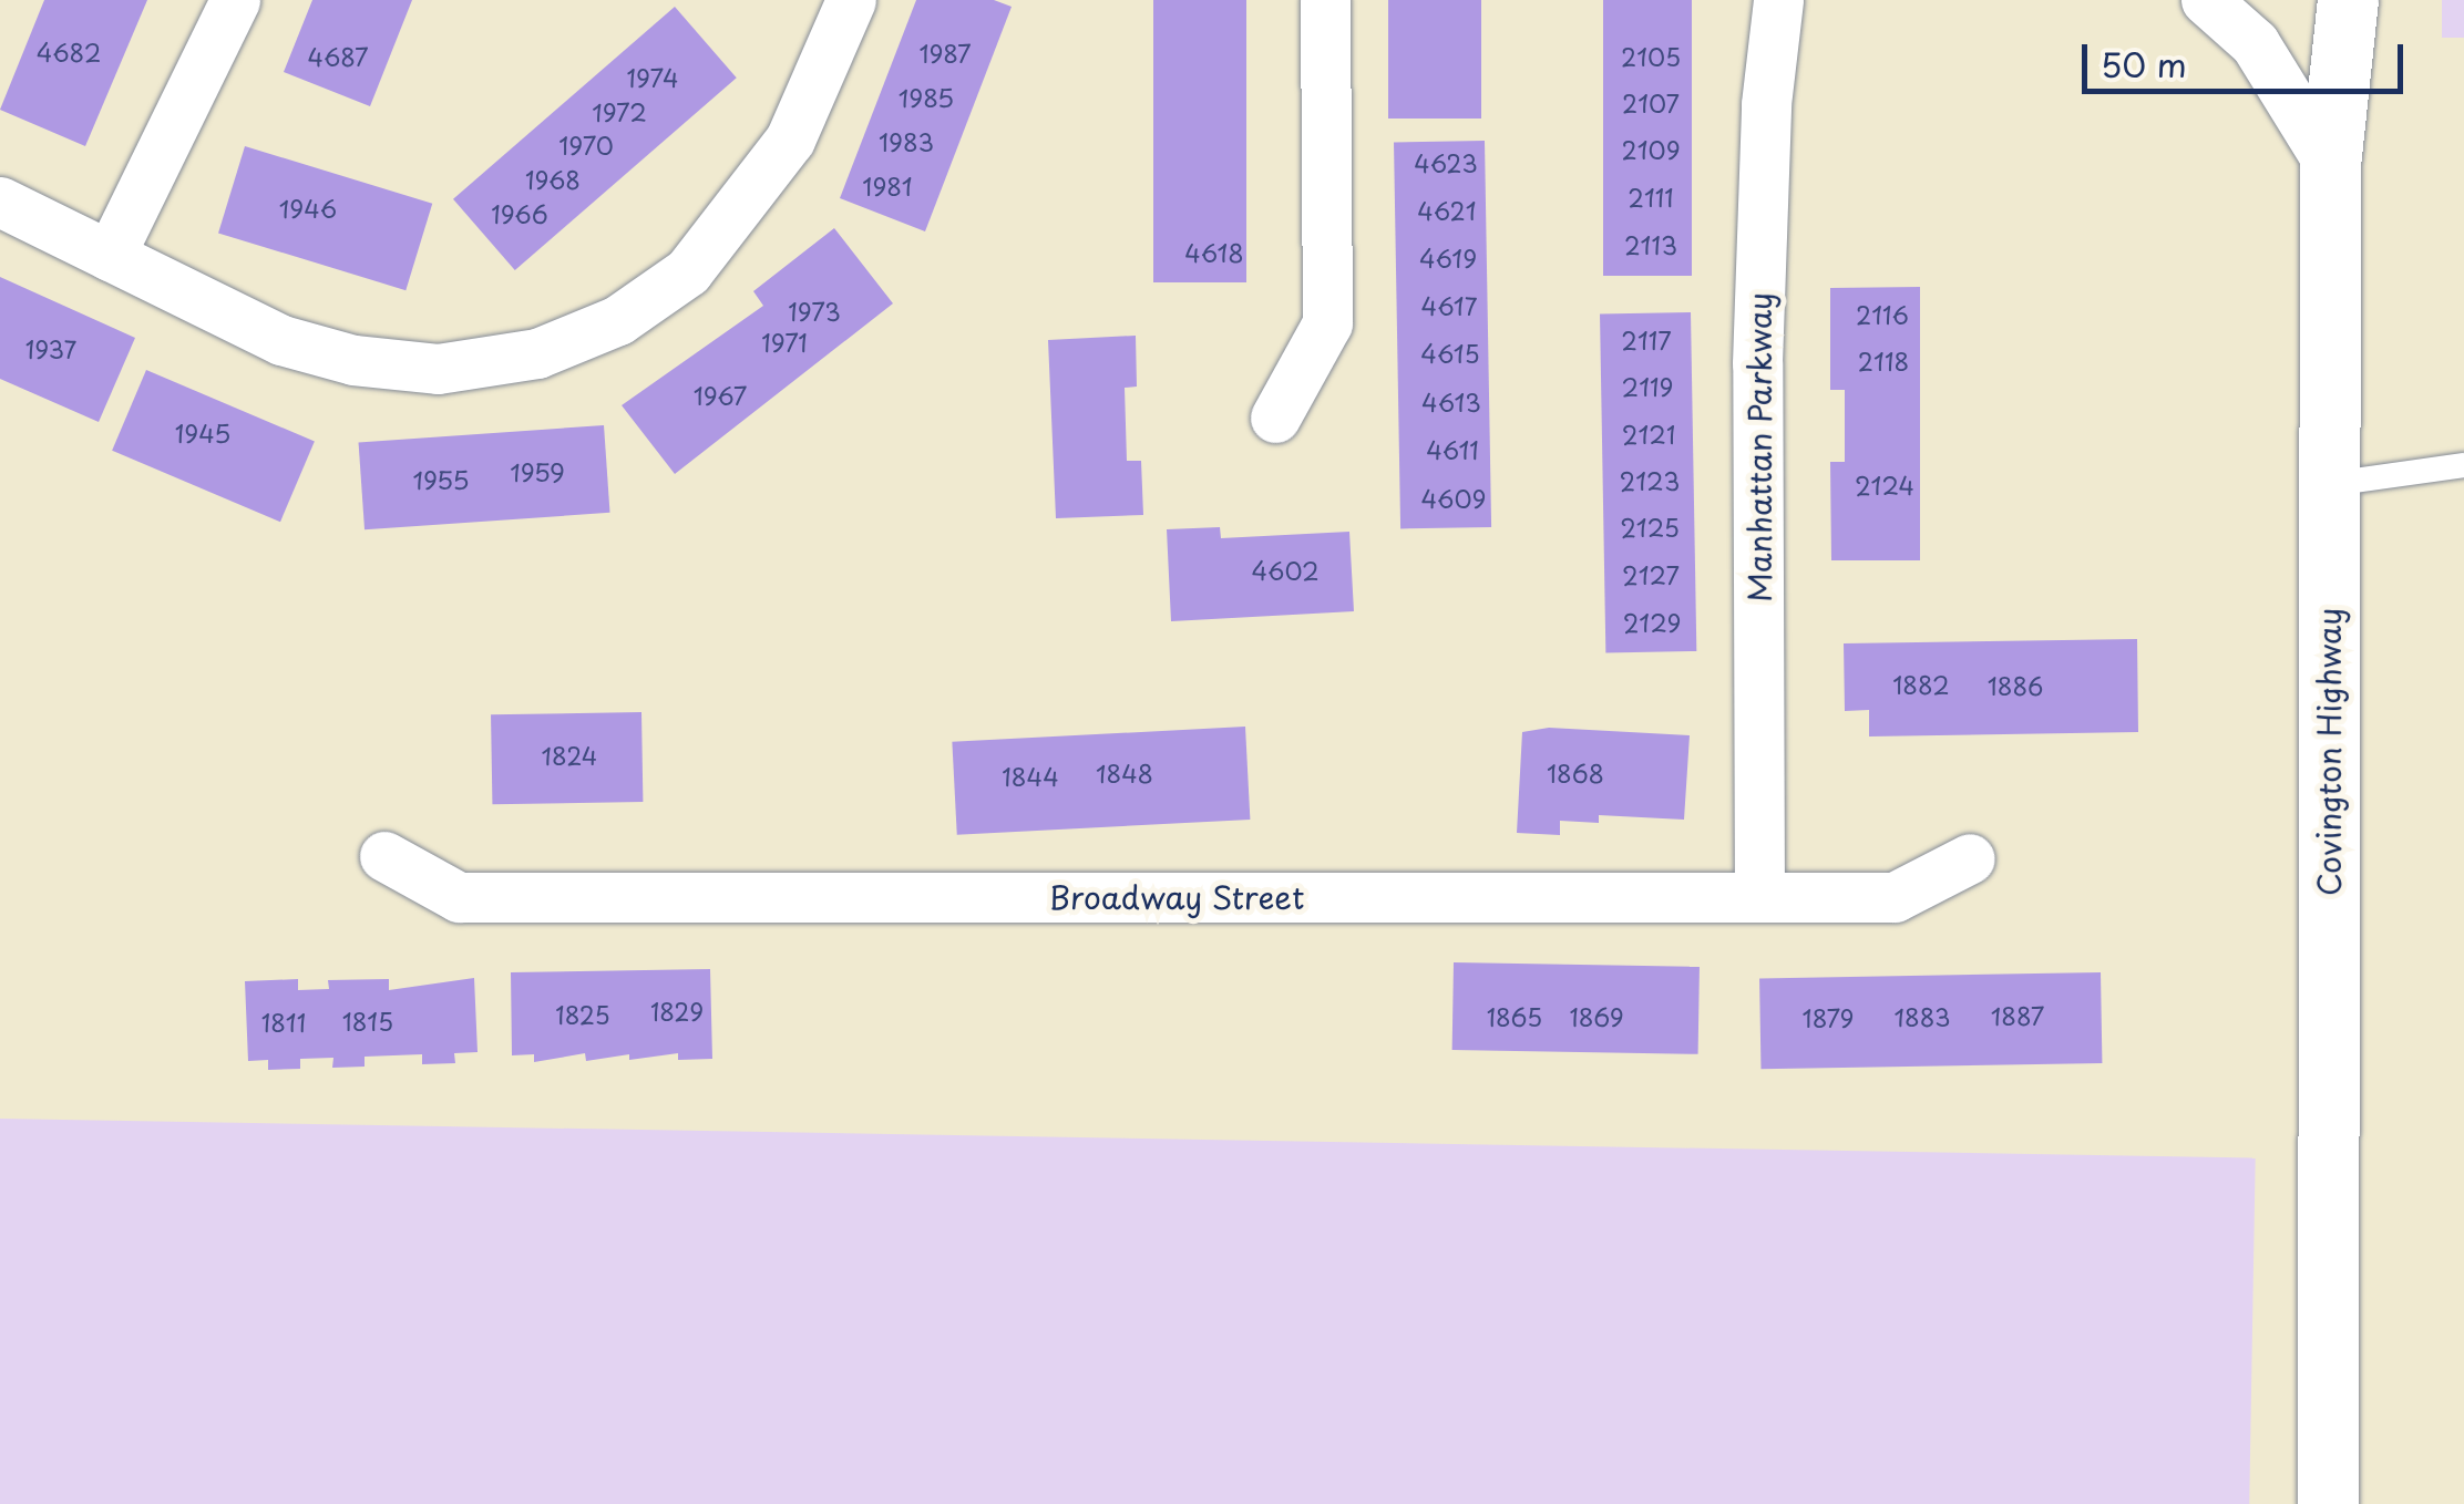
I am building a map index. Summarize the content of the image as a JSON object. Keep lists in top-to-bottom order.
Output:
{
  "streets": {
    "main road": ["Covington Highway"],
    "street": ["Manhattan Parkway", "Broadway Street"]
  },
  "crossings": [
    ["Manhattan Parkway", "Broadway Street"]
  ],
  "house_numbers": [
    "4682",
    "1987",
    "4687",
    "2105",
    "1974",
    "1985",
    "2107",
    "1972",
    "1983",
    "1970",
    "2109",
    "4623",
    "1968",
    "1981",
    "2111",
    "1946",
    "4621",
    "1966",
    "2113",
    "4618",
    "4619",
    "4617",
    "1973",
    "2116",
    "2117",
    "1971",
    "1937",
    "4615",
    "2118",
    "2119",
    "1967",
    "4613",
    "1945",
    "2121",
    "4611",
    "1959",
    "1955",
    "2123",
    "2124",
    "4609",
    "2125",
    "4602",
    "2127",
    "2129",
    "1882",
    "1886",
    "1824",
    "1848",
    "1868",
    "1844",
    "1829",
    "1825",
    "1887",
    "1865",
    "1869",
    "1883",
    "1879",
    "1815",
    "1811"
  ],
  "scale_bar": "50 m"
}
